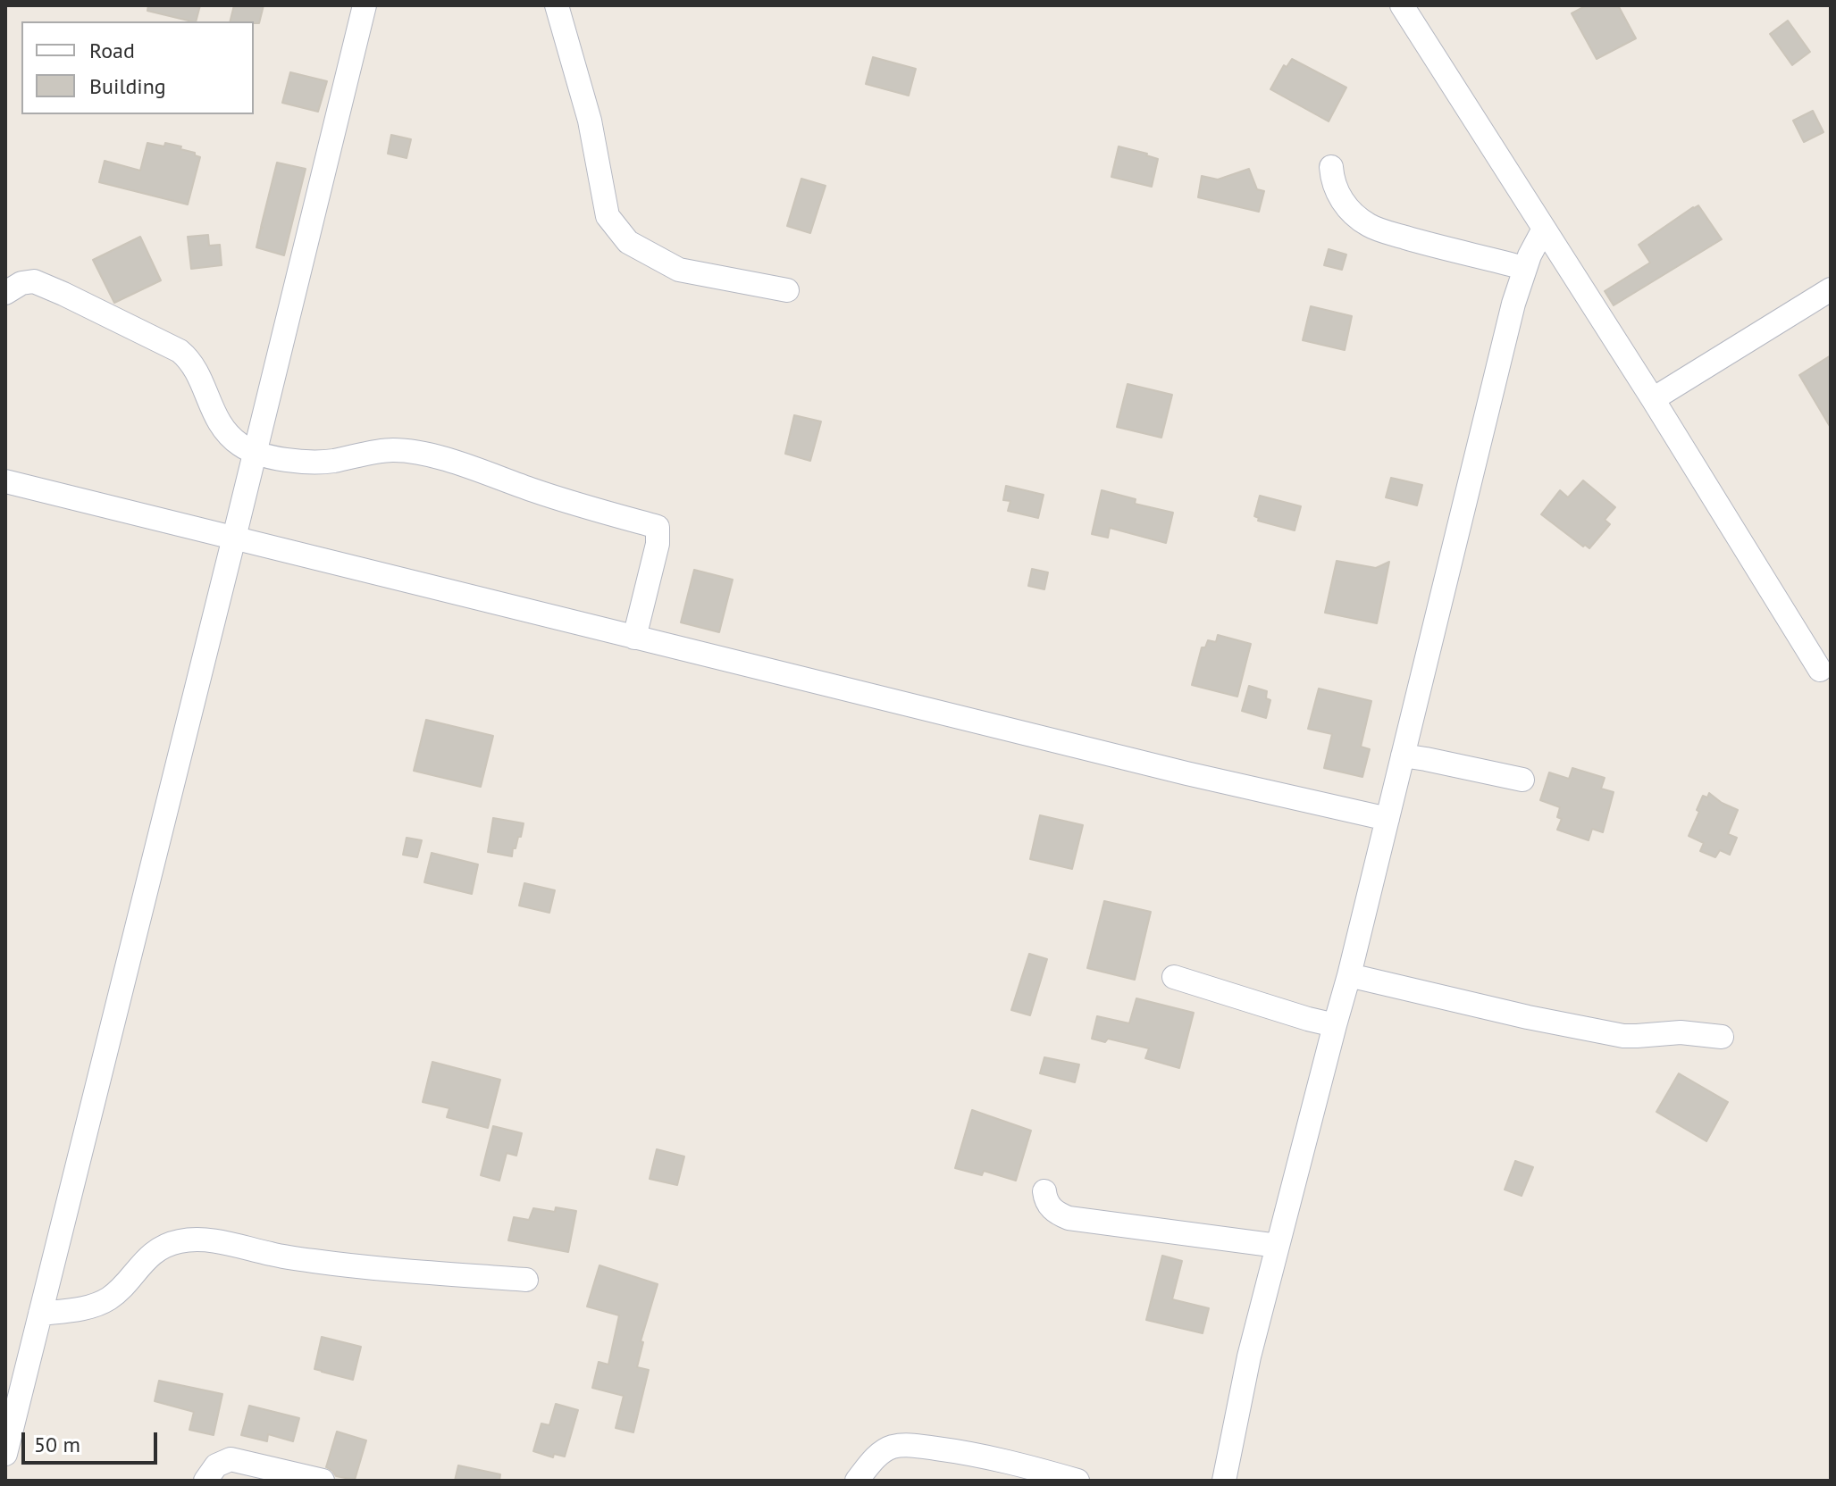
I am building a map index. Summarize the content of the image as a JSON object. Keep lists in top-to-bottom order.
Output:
{
  "legend": ["Road", "Building"],
  "scale_bar": "50 m"
}
